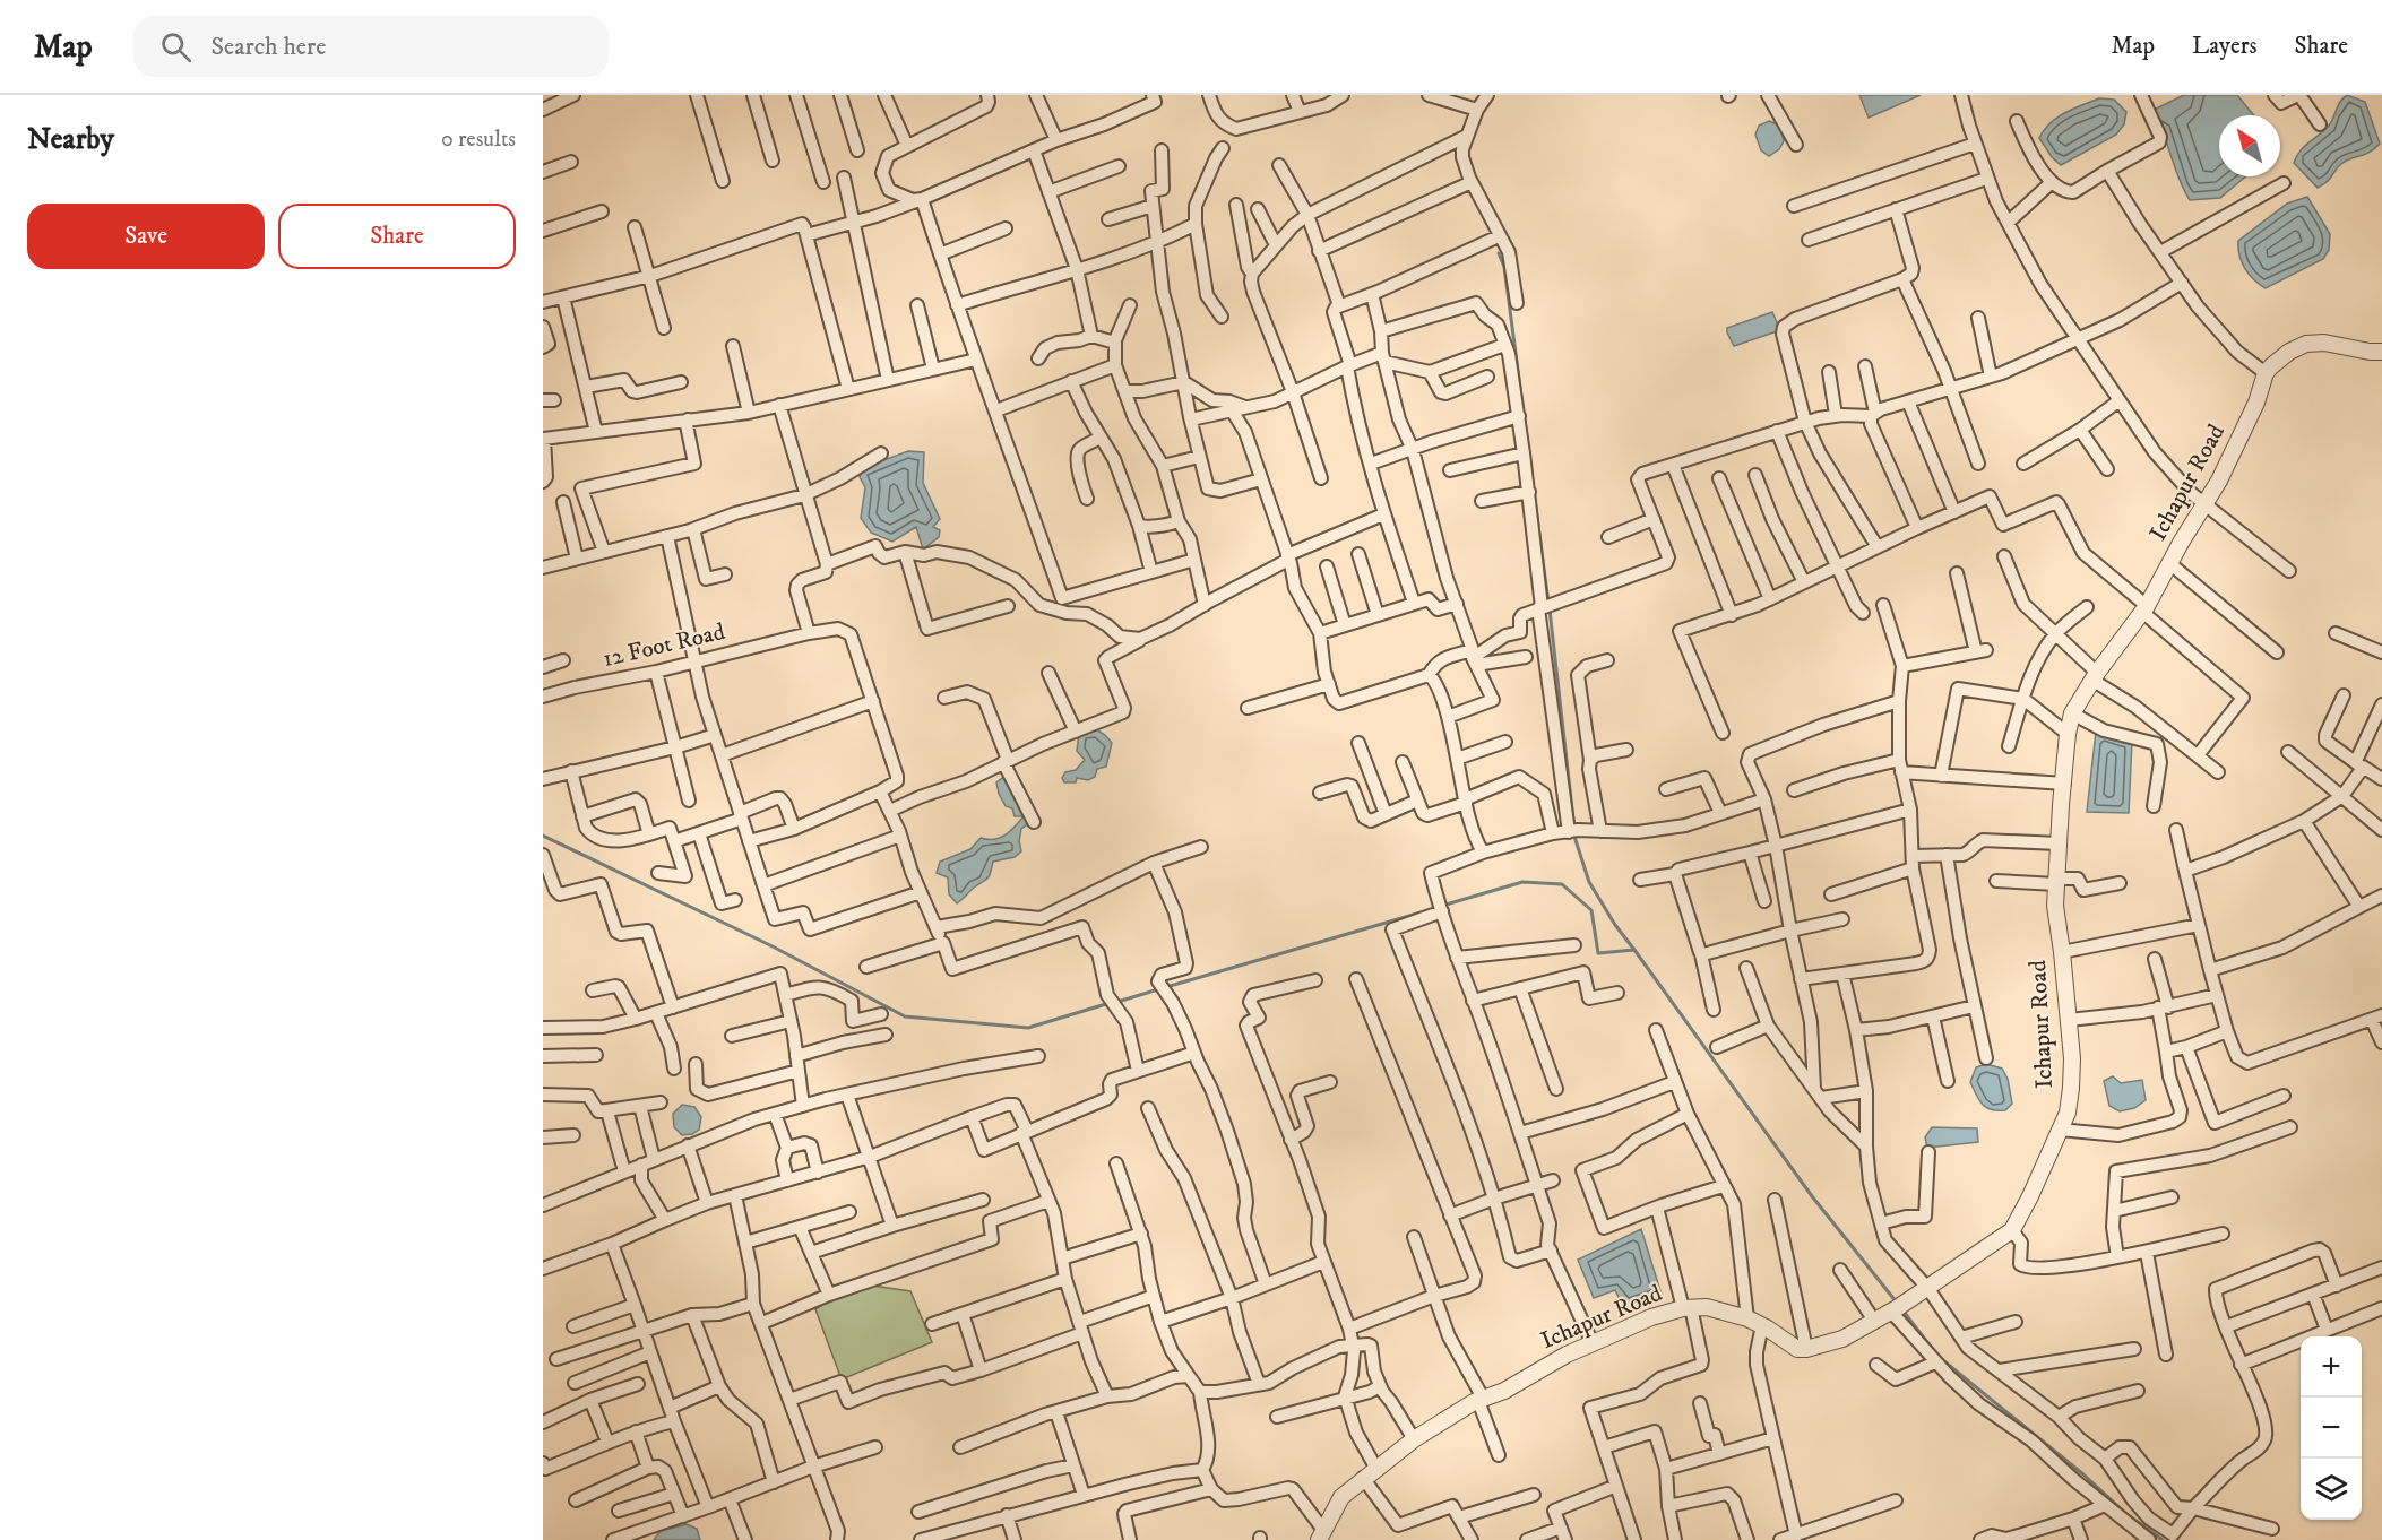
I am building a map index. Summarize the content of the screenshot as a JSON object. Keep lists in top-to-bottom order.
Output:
{
  "streets": {
    "street": ["Ichapur Road", "12 Foot Road"]
  },
  "north": "top left",
  "page": {
    "header": "Map",
    "search": "Search here",
    "nav": ["Map", "Layers", "Share"],
    "heading": ["Nearby", "0 results"],
    "buttons": ["Save", "Share"],
    "map_buttons": ["+", "−"]
  }
}
